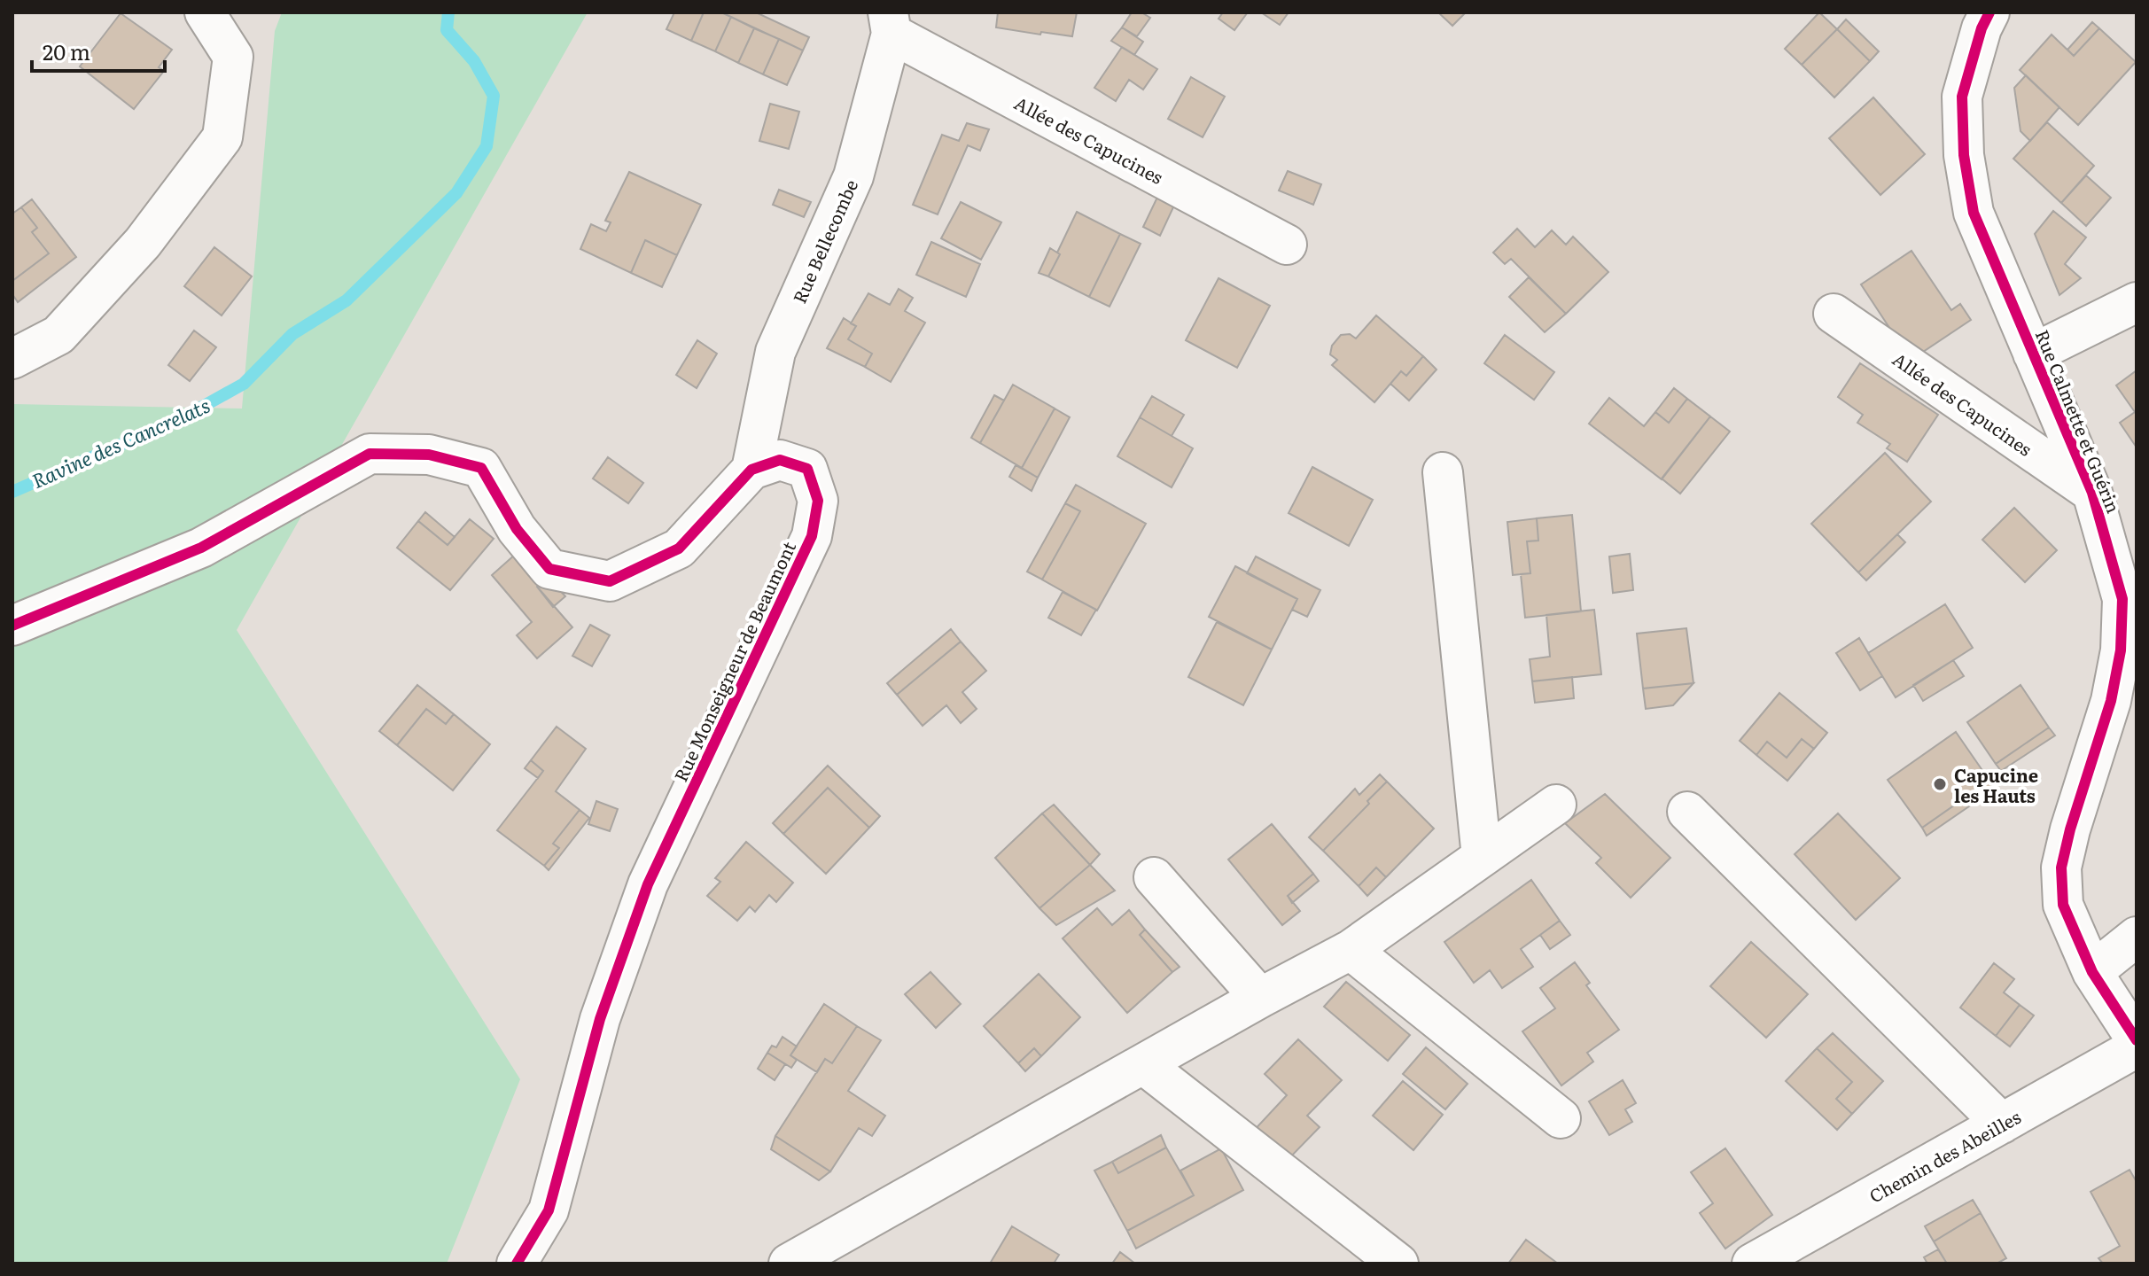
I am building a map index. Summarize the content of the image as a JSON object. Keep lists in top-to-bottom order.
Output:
{
  "streets": {
    "street": [
      "Allée des Capucines",
      "Rue Bellecombe",
      "Rue Calmette et Guérin",
      "Rue Monseigneur de Beaumont",
      "Chemin des Abeilles"
    ]
  },
  "crossings": [
    ["Allée des Capucines", "Rue Bellecombe"],
    ["Allée des Capucines", "Rue Calmette et Guérin"],
    ["Rue Bellecombe", "Rue Monseigneur de Beaumont"]
  ],
  "water": ["Ravine des Cancrelats"],
  "places": ["Capucine les Hauts"],
  "scale_bar": "20 m"
}
